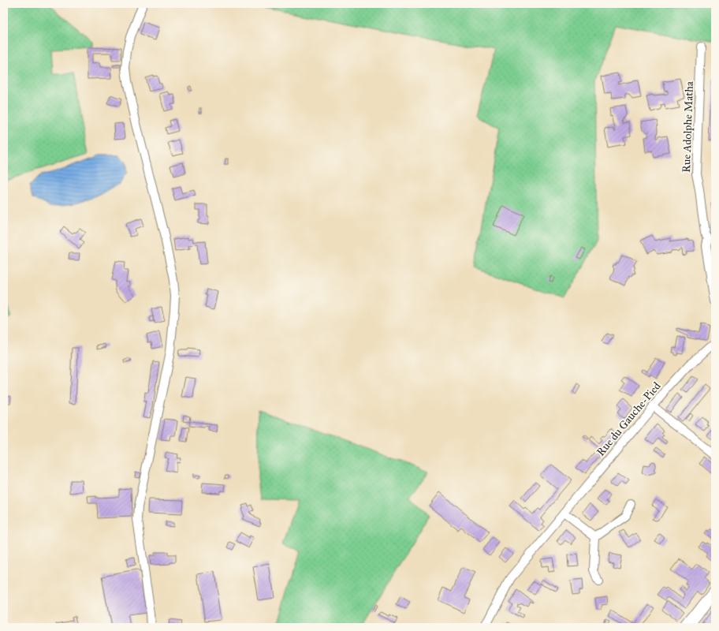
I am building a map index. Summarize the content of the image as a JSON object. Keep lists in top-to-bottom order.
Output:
{
  "streets": {
    "street": ["Rue Adolphe Matha", "Rue du Gauche-Pied"]
  }
}
